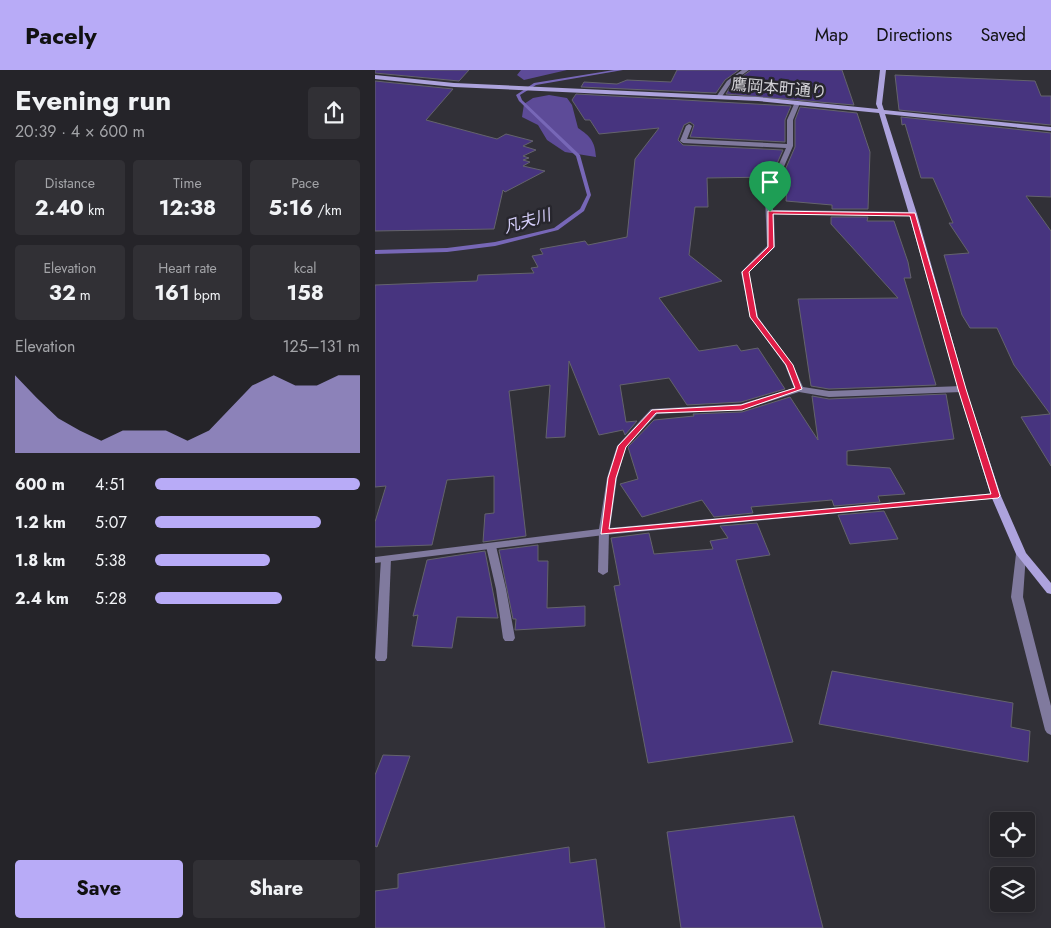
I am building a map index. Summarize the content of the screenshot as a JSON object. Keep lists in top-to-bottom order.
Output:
{
  "streets": {
    "street": ["鷹岡本町通り"]
  },
  "water": ["凡夫川"],
  "page": {
    "header": "Pacely",
    "nav": ["Map", "Directions", "Saved"],
    "heading": ["Evening run", "20:39 · 4 × 600 m"],
    "stats": [
      ["Distance", "2.40 km"],
      ["Time", "12:38"],
      ["Pace", "5:16 /km"],
      ["Elevation", "32 m"],
      ["Heart rate", "161 bpm"],
      ["kcal", "158"]
    ],
    "chart": ["Elevation", "125–131 m"],
    "list": [
      {
        "name": "600 m",
        "note": "4:51"
      },
      {
        "name": "1.2 km",
        "note": "5:07"
      },
      {
        "name": "1.8 km",
        "note": "5:38"
      },
      {
        "name": "2.4 km",
        "note": "5:28"
      }
    ],
    "buttons": ["Save", "Share"]
  }
}
